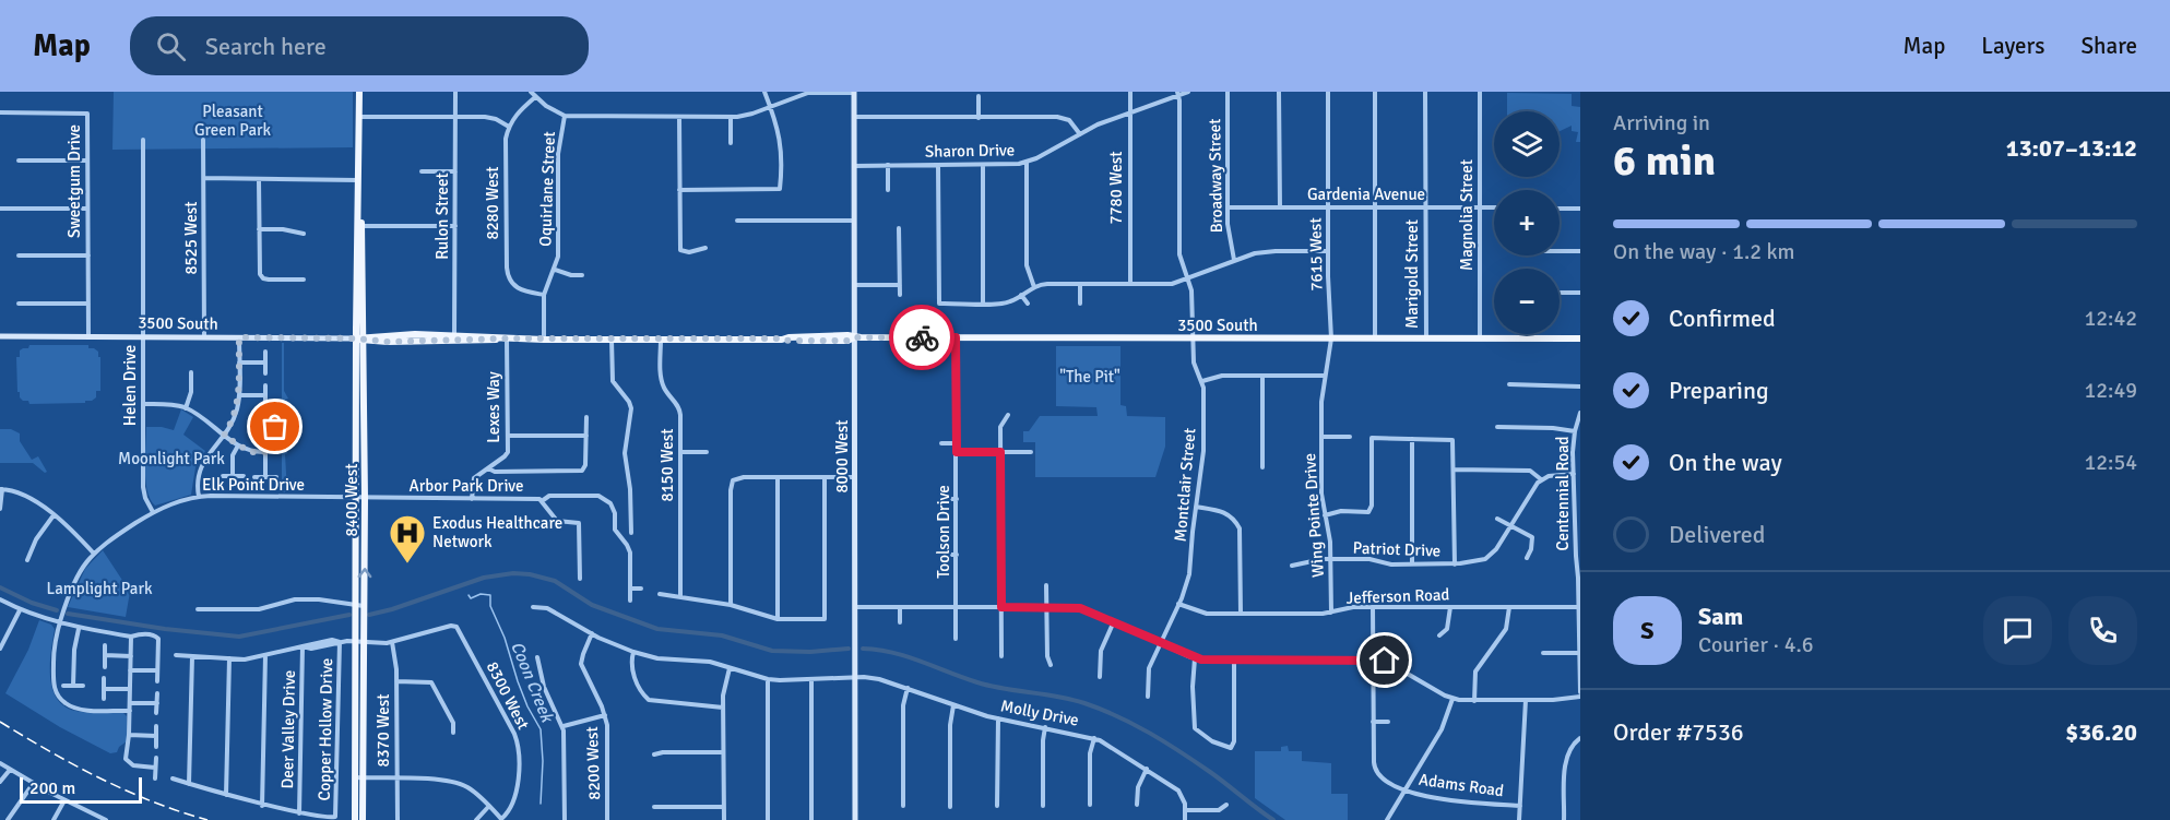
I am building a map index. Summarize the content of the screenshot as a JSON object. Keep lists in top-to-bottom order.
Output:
{
  "streets": {
    "main road": ["3500 South", "8400 West"],
    "street": [
      "Sharon Drive",
      "Broadway Street",
      "Sweetgum Drive",
      "7780 West",
      "Oquirlane Street",
      "Gardenia Avenue",
      "8280 West",
      "Magnolia Street",
      "Rulon Street",
      "8525 West",
      "7615 West",
      "Marigold Street",
      "Helen Drive",
      "Lexes Way",
      "8000 West",
      "8150 West",
      "Elk Point Drive",
      "Montclair Street",
      "Arbor Park Drive",
      "Centennial Road",
      "Wing Pointe Drive",
      "Toolson Drive",
      "Patriot Drive",
      "Jefferson Road",
      "8300 West",
      "Molly Drive",
      "Deer Valley Drive",
      "Copper Hollow Drive",
      "8370 West",
      "8200 West",
      "Adams Road"
    ]
  },
  "crossings": [
    ["Sharon Drive", "7780 West"],
    ["Sharon Drive", "8000 West"],
    ["Sharon Drive", "Montclair Street"],
    ["Broadway Street", "Gardenia Avenue"],
    ["Sweetgum Drive", "3500 South"],
    ["Oquirlane Street", "8280 West"],
    ["Oquirlane Street", "3500 South"],
    ["Gardenia Avenue", "Magnolia Street"],
    ["Gardenia Avenue", "7615 West"],
    ["Gardenia Avenue", "Marigold Street"],
    ["Magnolia Street", "3500 South"],
    ["Rulon Street", "3500 South"],
    ["8525 West", "3500 South"],
    ["7615 West", "3500 South"],
    ["7615 West", "Wing Pointe Drive"],
    ["Marigold Street", "3500 South"],
    ["3500 South", "Helen Drive"],
    ["3500 South", "Lexes Way"],
    ["3500 South", "8000 West"],
    ["3500 South", "8150 West"],
    ["3500 South", "Montclair Street"],
    ["3500 South", "8400 West"],
    ["3500 South", "Wing Pointe Drive"],
    ["3500 South", "Toolson Drive"],
    ["Helen Drive", "Elk Point Drive"],
    ["Lexes Way", "Arbor Park Drive"],
    ["8000 West", "Molly Drive"],
    ["Elk Point Drive", "Arbor Park Drive"],
    ["Elk Point Drive", "8400 West"],
    ["Montclair Street", "Jefferson Road"],
    ["Arbor Park Drive", "8400 West"],
    ["Centennial Road", "Jefferson Road"],
    ["Wing Pointe Drive", "Patriot Drive"],
    ["Wing Pointe Drive", "Jefferson Road"],
    ["Jefferson Road", "Adams Road"],
    ["8300 West", "8370 West"],
    ["Molly Drive", "8200 West"],
    ["Deer Valley Drive", "Copper Hollow Drive"]
  ],
  "water": ["Coon Creek"],
  "parks": [
    "Pleasant Green Park",
    "\"The Pit\"",
    "Moonlight Park",
    "Lamplight Park"
  ],
  "places": {
    "hospital": ["Exodus Healthcare Network"]
  },
  "scale_bar": "200 m",
  "page": {
    "header": "Map",
    "search": "Search here",
    "nav": ["Map", "Layers", "Share"],
    "heading": ["6 min", "Arriving in", "13:07–13:12"],
    "panel": [
      "Sam",
      "Courier · 4.6",
      "Order #7536",
      "$36.20"
    ],
    "map_buttons": ["+", "−"],
    "bar": "On the way · 1.2 km",
    "list": [
      ["Confirmed", "12:42"],
      ["Preparing", "12:49"],
      ["On the way", "12:54"],
      "Delivered"
    ],
    "round": "S",
    "scale": "200 m"
  }
}
